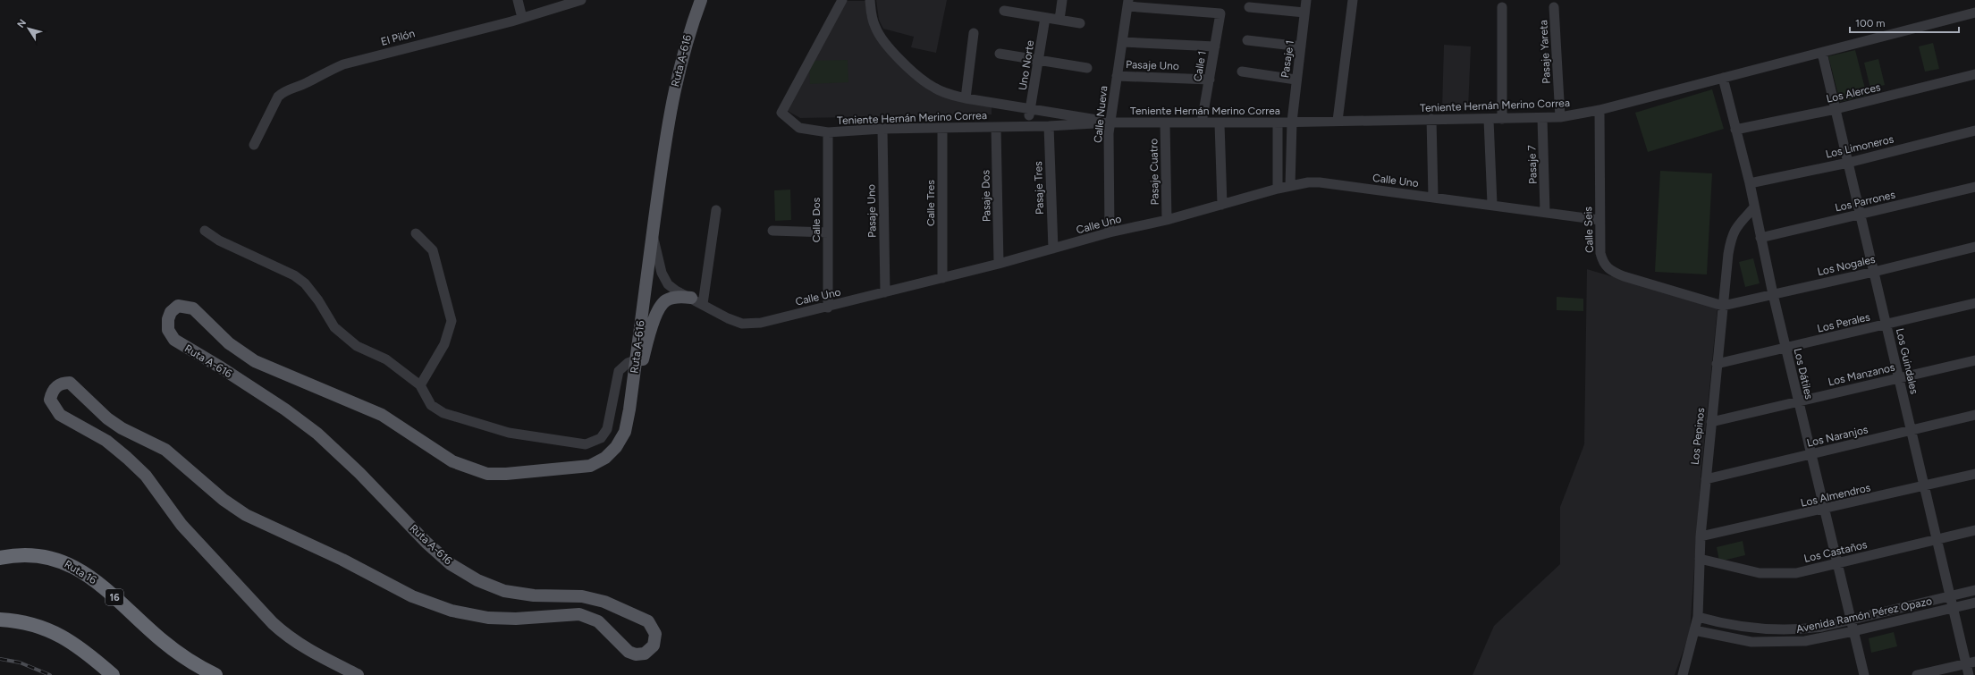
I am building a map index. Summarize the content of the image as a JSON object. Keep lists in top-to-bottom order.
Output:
{
  "streets": {
    "highway": ["Ruta 16", "16"],
    "main road": ["Ruta A-616"],
    "street": [
      "El Pilón",
      "Pasaje Yareta",
      "Pasaje 1",
      "Uno Norte",
      "Pasaje Uno",
      "Calle 1",
      "Los Alerces",
      "Teniente Hernán Merino Correa",
      "Calle Nueva",
      "Los Limoneros",
      "Pasaje 7",
      "Pasaje Cuatro",
      "Calle Uno",
      "Pasaje Tres",
      "Pasaje Dos",
      "Los Parrones",
      "Calle Tres",
      "Calle Dos",
      "Calle Seis",
      "Los Nogales",
      "Los Perales",
      "Los Guindales",
      "Los Dátiles",
      "Los Manzanos",
      "Los Pepinos",
      "Los Naranjos",
      "Los Almendros",
      "Los Castaños",
      "Avenida Ramón Pérez Opazo"
    ]
  },
  "crossings": [
    ["Pasaje Yareta", "Teniente Hernán Merino Correa"],
    ["Pasaje 1", "Teniente Hernán Merino Correa"],
    ["Pasaje 1", "Calle Uno"],
    ["Ruta A-616", "Calle Uno"],
    ["Uno Norte", "Teniente Hernán Merino Correa"],
    ["Pasaje Uno", "Calle 1"],
    ["Pasaje Uno", "Teniente Hernán Merino Correa"],
    ["Pasaje Uno", "Calle Nueva"],
    ["Pasaje Uno", "Calle Uno"],
    ["Calle 1", "Teniente Hernán Merino Correa"],
    ["Calle 1", "Calle Nueva"],
    ["Los Alerces", "Los Guindales"],
    ["Los Alerces", "Los Dátiles"],
    ["Teniente Hernán Merino Correa", "Calle Nueva"],
    ["Teniente Hernán Merino Correa", "Pasaje 7"],
    ["Teniente Hernán Merino Correa", "Pasaje Cuatro"],
    ["Teniente Hernán Merino Correa", "Pasaje Tres"],
    ["Teniente Hernán Merino Correa", "Pasaje Dos"],
    ["Teniente Hernán Merino Correa", "Calle Tres"],
    ["Teniente Hernán Merino Correa", "Calle Dos"],
    ["Teniente Hernán Merino Correa", "Calle Seis"],
    ["Teniente Hernán Merino Correa", "Los Guindales"],
    ["Teniente Hernán Merino Correa", "Los Dátiles"],
    ["Calle Nueva", "Calle Uno"],
    ["Los Limoneros", "Los Guindales"],
    ["Los Limoneros", "Los Dátiles"],
    ["Pasaje 7", "Calle Uno"],
    ["Pasaje Cuatro", "Calle Uno"],
    ["Calle Uno", "Pasaje Tres"],
    ["Calle Uno", "Pasaje Dos"],
    ["Calle Uno", "Calle Tres"],
    ["Calle Uno", "Calle Dos"],
    ["Calle Uno", "Calle Seis"],
    ["Los Parrones", "Los Guindales"],
    ["Los Parrones", "Los Dátiles"],
    ["Calle Seis", "Los Nogales"],
    ["Calle Seis", "Los Pepinos"],
    ["Los Nogales", "Los Guindales"],
    ["Los Nogales", "Los Dátiles"],
    ["Los Nogales", "Los Pepinos"],
    ["Los Perales", "Los Guindales"],
    ["Los Perales", "Los Dátiles"],
    ["Los Perales", "Los Pepinos"],
    ["Los Guindales", "Los Manzanos"],
    ["Los Guindales", "Los Naranjos"],
    ["Los Guindales", "Los Almendros"],
    ["Los Guindales", "Los Castaños"],
    ["Los Guindales", "Avenida Ramón Pérez Opazo"],
    ["Los Dátiles", "Los Manzanos"],
    ["Los Dátiles", "Los Pepinos"],
    ["Los Dátiles", "Los Naranjos"],
    ["Los Dátiles", "Los Almendros"],
    ["Los Dátiles", "Los Castaños"],
    ["Los Dátiles", "Avenida Ramón Pérez Opazo"],
    ["Los Manzanos", "Los Pepinos"],
    ["Los Pepinos", "Los Naranjos"],
    ["Los Pepinos", "Los Almendros"],
    ["Los Pepinos", "Los Castaños"],
    ["Los Pepinos", "Avenida Ramón Pérez Opazo"]
  ],
  "scale_bar": "100 m",
  "north": "top left"
}
